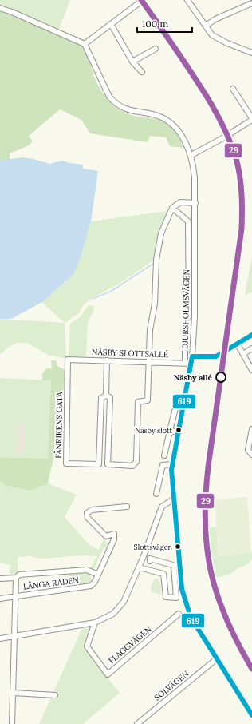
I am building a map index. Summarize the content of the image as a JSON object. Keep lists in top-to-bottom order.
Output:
{
  "streets": {
    "street": [
      "DJURSHOLMSVÄGEN",
      "NÄSBY SLOTTSALLÉ",
      "FÄNRIKENS GATA",
      "LÅNGA RADEN",
      "FLAGGVÄGEN",
      "SOLVÄGEN"
    ]
  },
  "crossings": [
    ["DJURSHOLMSVÄGEN", "NÄSBY SLOTTSALLÉ"],
    ["DJURSHOLMSVÄGEN", "SOLVÄGEN"],
    ["NÄSBY SLOTTSALLÉ", "FÄNRIKENS GATA"]
  ],
  "places": ["Näsby allé", "Näsby slott", "Slottsvägen"],
  "lines": ["transit line 29", "transit line 619"],
  "scale_bar": "100 m"
}
